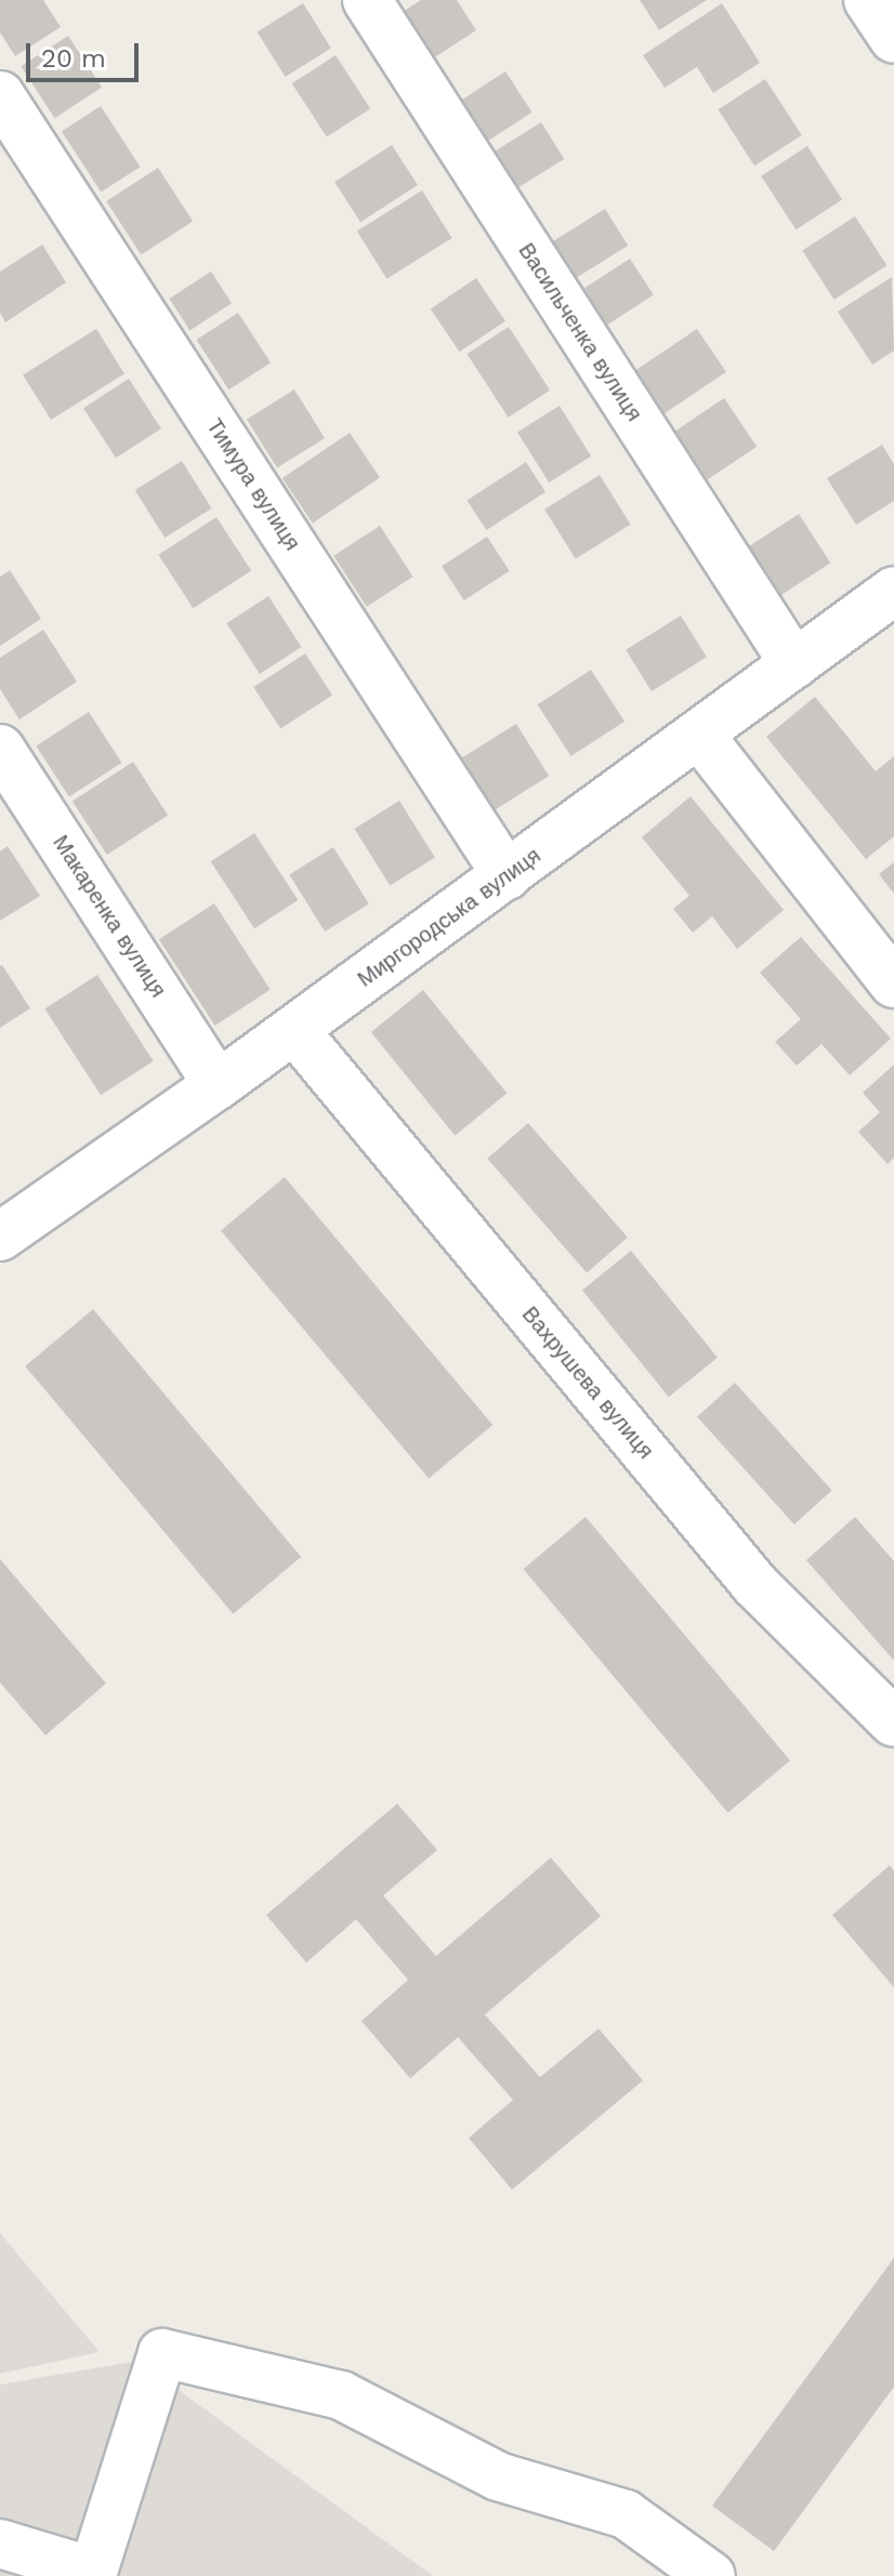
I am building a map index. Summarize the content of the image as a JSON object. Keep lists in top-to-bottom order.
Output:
{
  "streets": {
    "street": [
      "Васильченка вулиця",
      "Тимура вулиця",
      "Макаренка вулиця",
      "Миргородська вулиця",
      "Вахрушева вулиця"
    ]
  },
  "crossings": [
    ["Васильченка вулиця", "Миргородська вулиця"],
    ["Тимура вулиця", "Миргородська вулиця"],
    ["Макаренка вулиця", "Миргородська вулиця"],
    ["Миргородська вулиця", "Вахрушева вулиця"]
  ],
  "scale_bar": "20 m"
}
